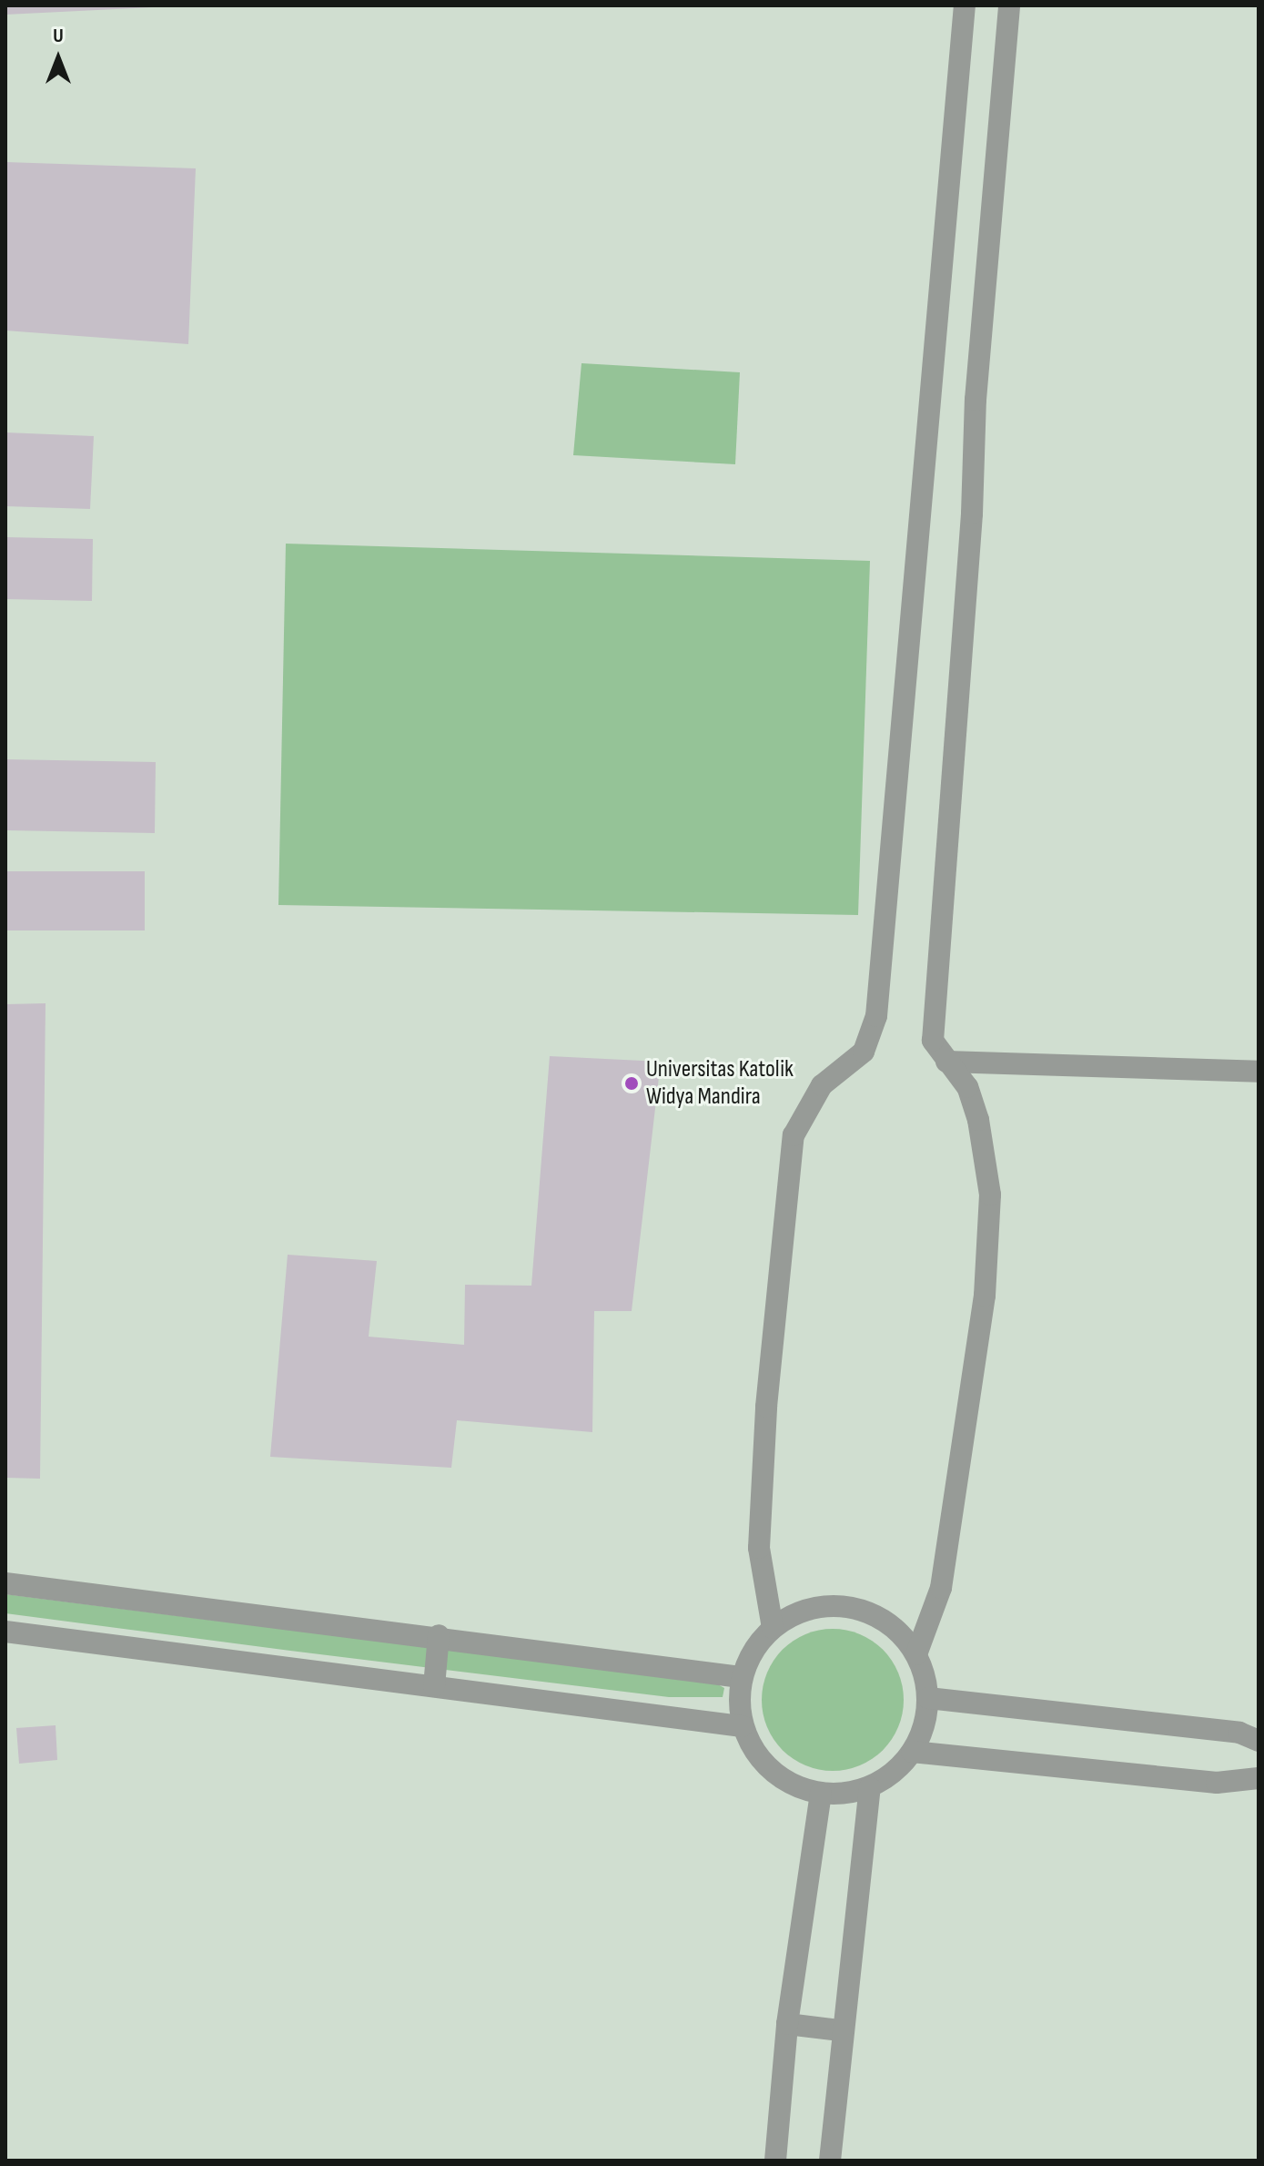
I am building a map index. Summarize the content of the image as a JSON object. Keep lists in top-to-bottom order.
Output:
{
  "places": ["Universitas Katolik Widya Mandira"],
  "north": "top"
}
